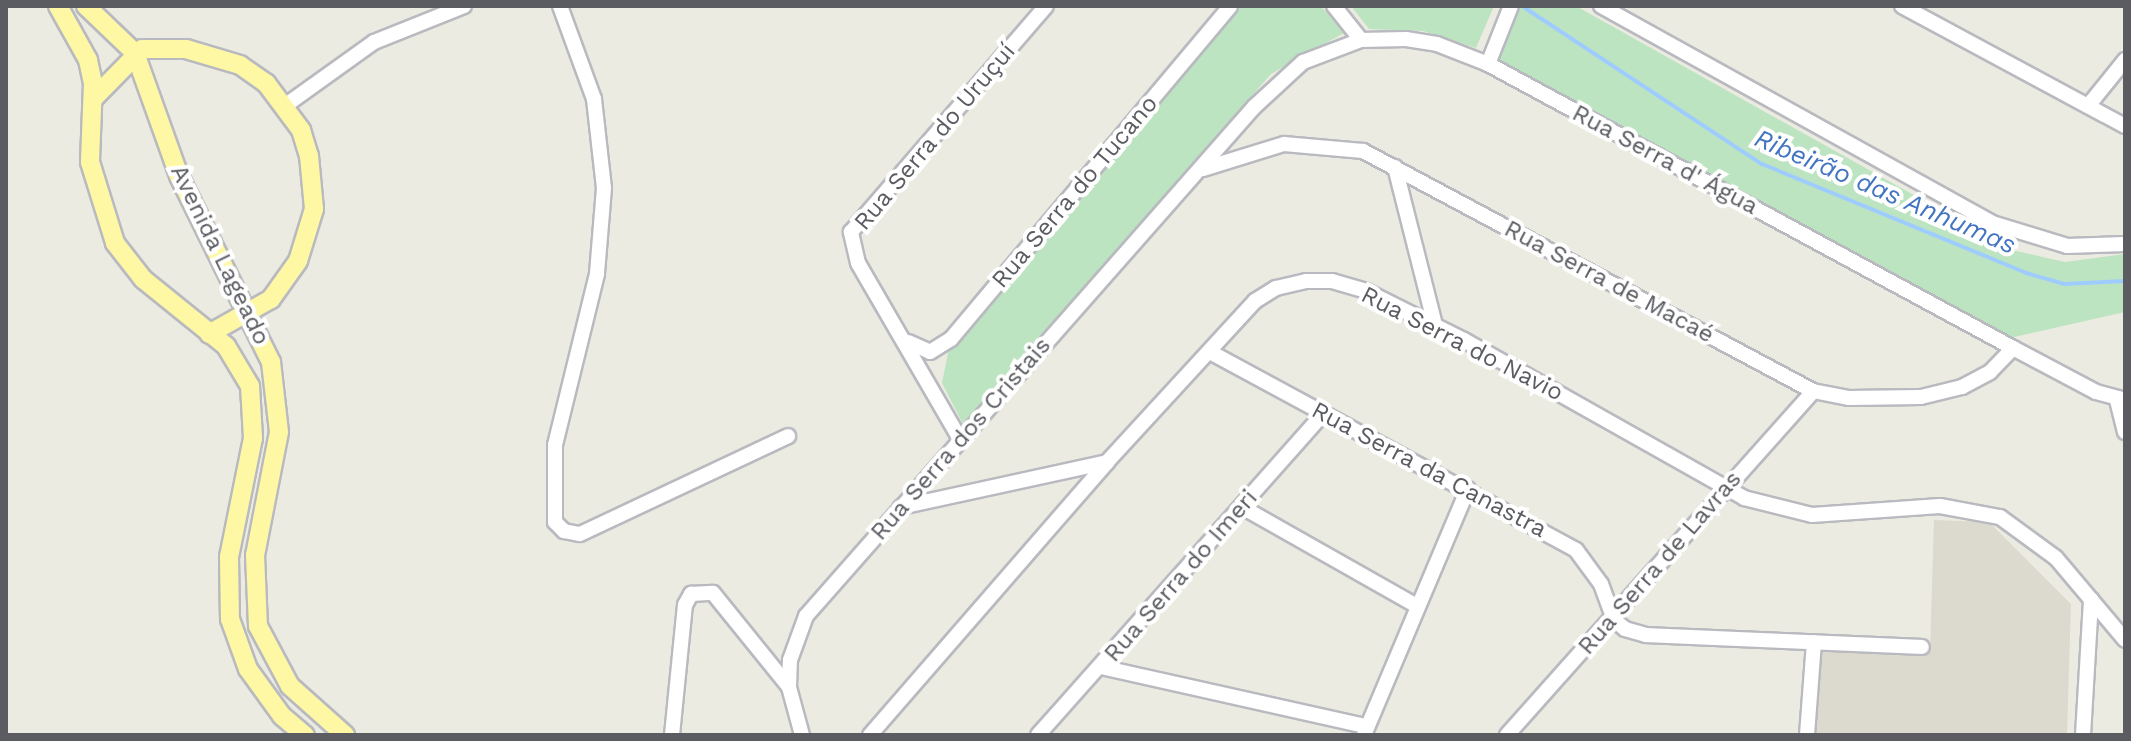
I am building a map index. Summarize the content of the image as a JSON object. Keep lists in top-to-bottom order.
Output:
{
  "streets": {
    "main road": ["Avenida Lageado"],
    "street": [
      "Rua Serra do Uruçuí",
      "Rua Serra d' Água",
      "Rua Serra do Tucano",
      "Rua Serra de Macaé",
      "Rua Serra do Navio",
      "Rua Serra dos Cristais",
      "Rua Serra da Canastra",
      "Rua Serra de Lavras",
      "Rua Serra do Imeri"
    ]
  },
  "crossings": [
    ["Rua Serra do Uruçuí", "Rua Serra do Tucano"],
    ["Rua Serra do Uruçuí", "Rua Serra dos Cristais"],
    ["Rua Serra d' Água", "Rua Serra de Macaé"],
    ["Rua Serra d' Água", "Rua Serra dos Cristais"],
    ["Rua Serra de Macaé", "Rua Serra dos Cristais"],
    ["Rua Serra de Macaé", "Rua Serra de Lavras"],
    ["Rua Serra do Navio", "Rua Serra da Canastra"],
    ["Rua Serra do Navio", "Rua Serra de Lavras"],
    ["Rua Serra da Canastra", "Rua Serra de Lavras"],
    ["Rua Serra da Canastra", "Rua Serra do Imeri"]
  ],
  "water": ["Ribeirão das Anhumas"]
}
